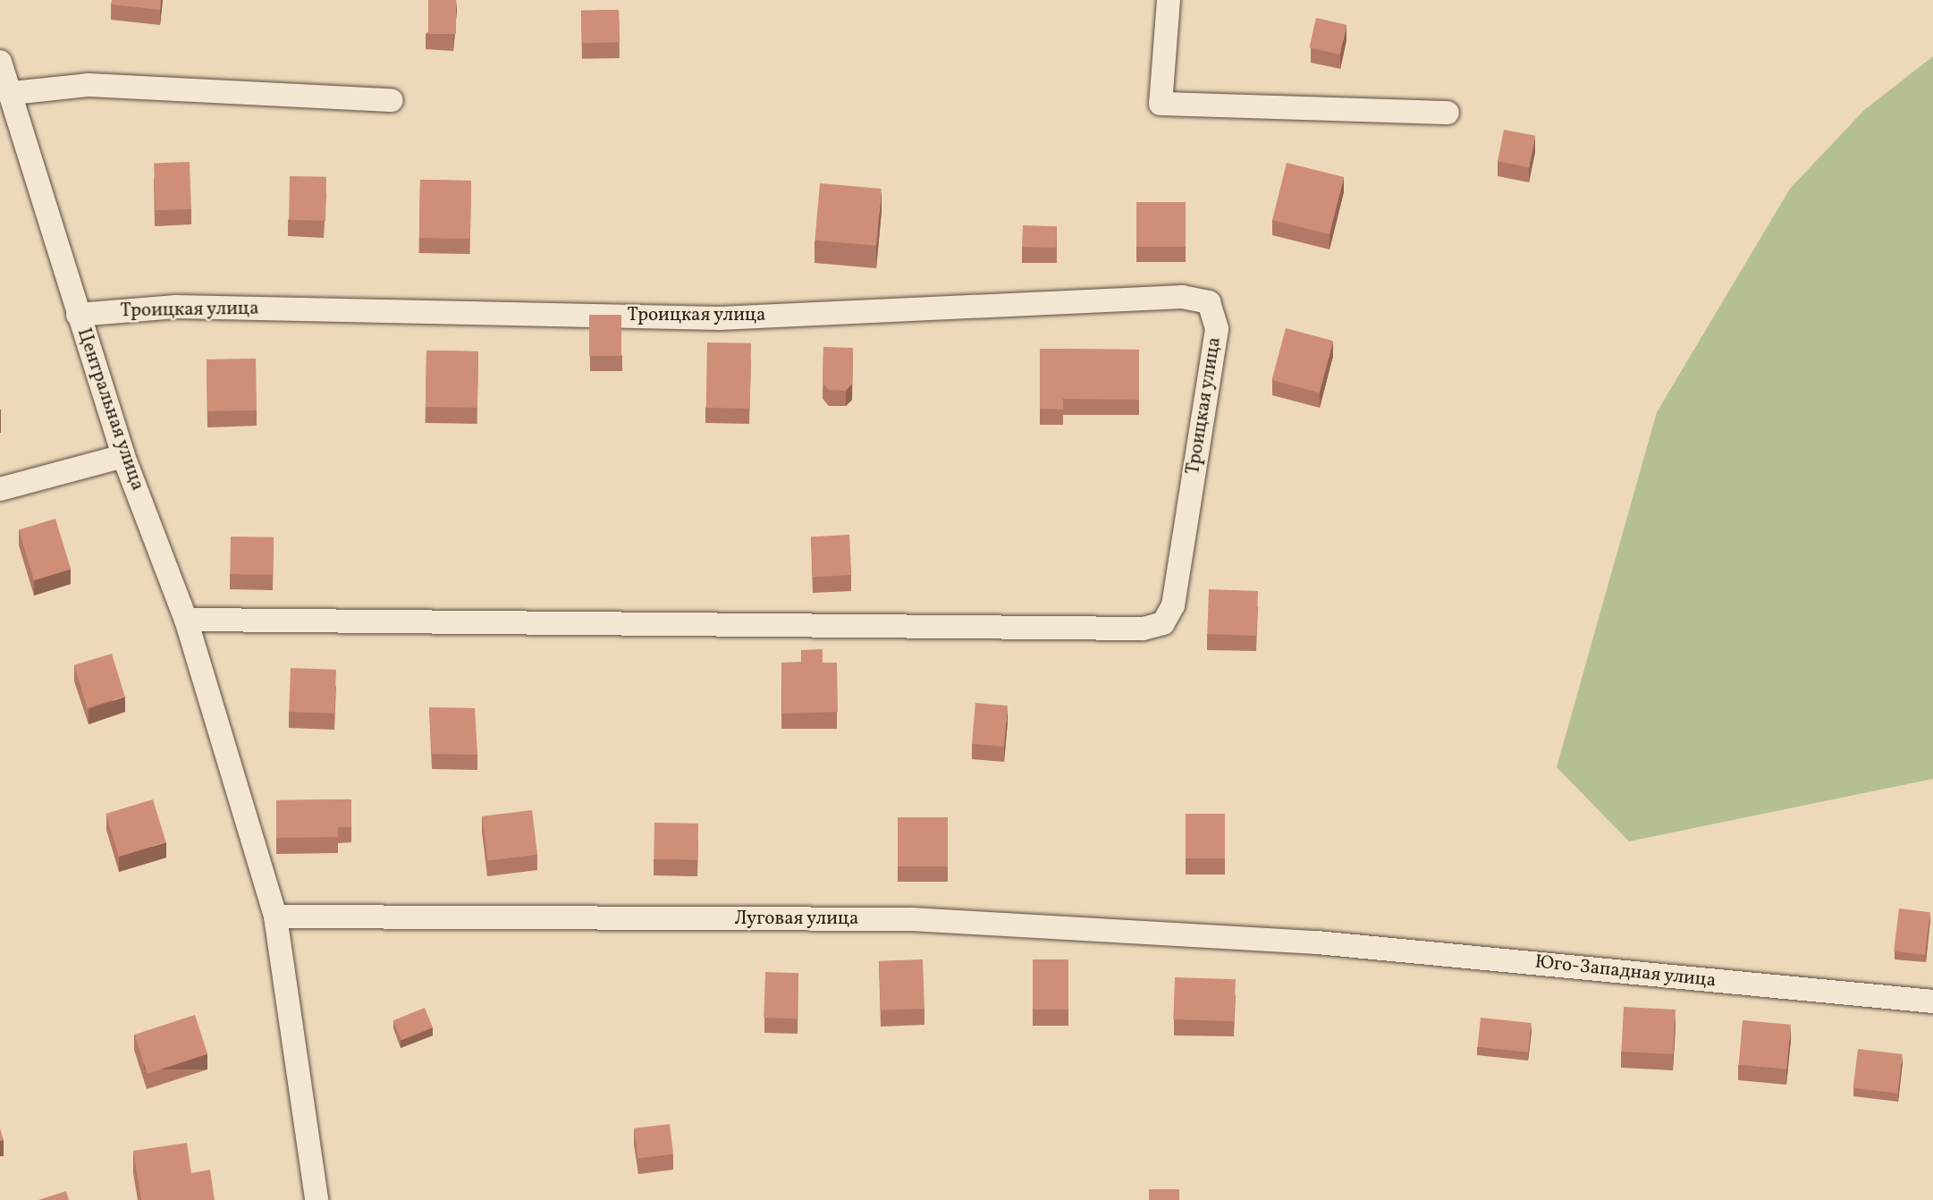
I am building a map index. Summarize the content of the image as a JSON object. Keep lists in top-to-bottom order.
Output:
{
  "streets": {
    "street": [
      "Троицкая улица",
      "Центральная улица",
      "Луговая улица",
      "Юго-Западная улица"
    ]
  },
  "crossings": [
    ["Троицкая улица", "Центральная улица"],
    ["Центральная улица", "Луговая улица"],
    ["Луговая улица", "Юго-Западная улица"]
  ]
}
